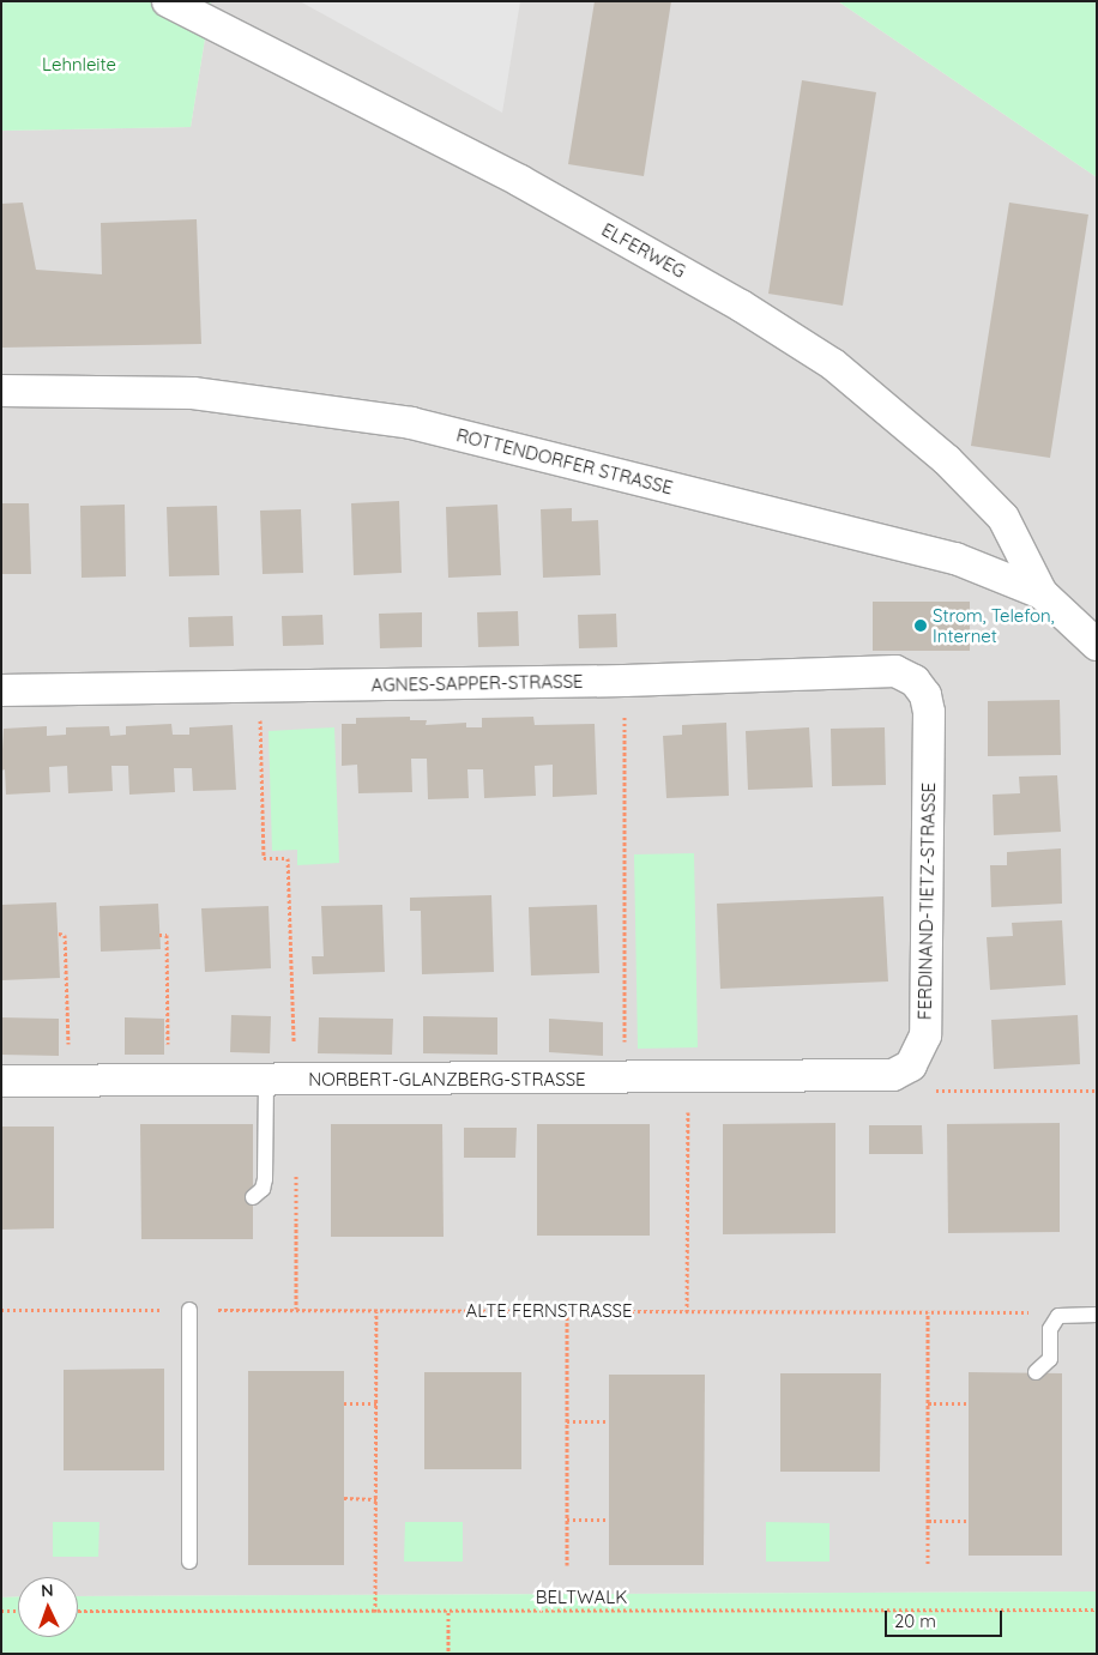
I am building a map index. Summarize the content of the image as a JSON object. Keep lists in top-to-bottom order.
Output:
{
  "streets": {
    "street": [
      "ELFERWEG",
      "ROTTENDORFER STRASSE",
      "AGNES-SAPPER-STRASSE",
      "FERDINAND-TIETZ-STRASSE",
      "NORBERT-GLANZBERG-STRASSE"
    ],
    "path": ["ALTE FERNSTRASSE", "BELTWALK"]
  },
  "crossings": [
    ["ELFERWEG", "ROTTENDORFER STRASSE"],
    ["AGNES-SAPPER-STRASSE", "FERDINAND-TIETZ-STRASSE"],
    ["FERDINAND-TIETZ-STRASSE", "NORBERT-GLANZBERG-STRASSE"]
  ],
  "parks": ["Lehnleite"],
  "places": ["Strom, Telefon, Internet"],
  "scale_bar": "20 m",
  "north": "top"
}
